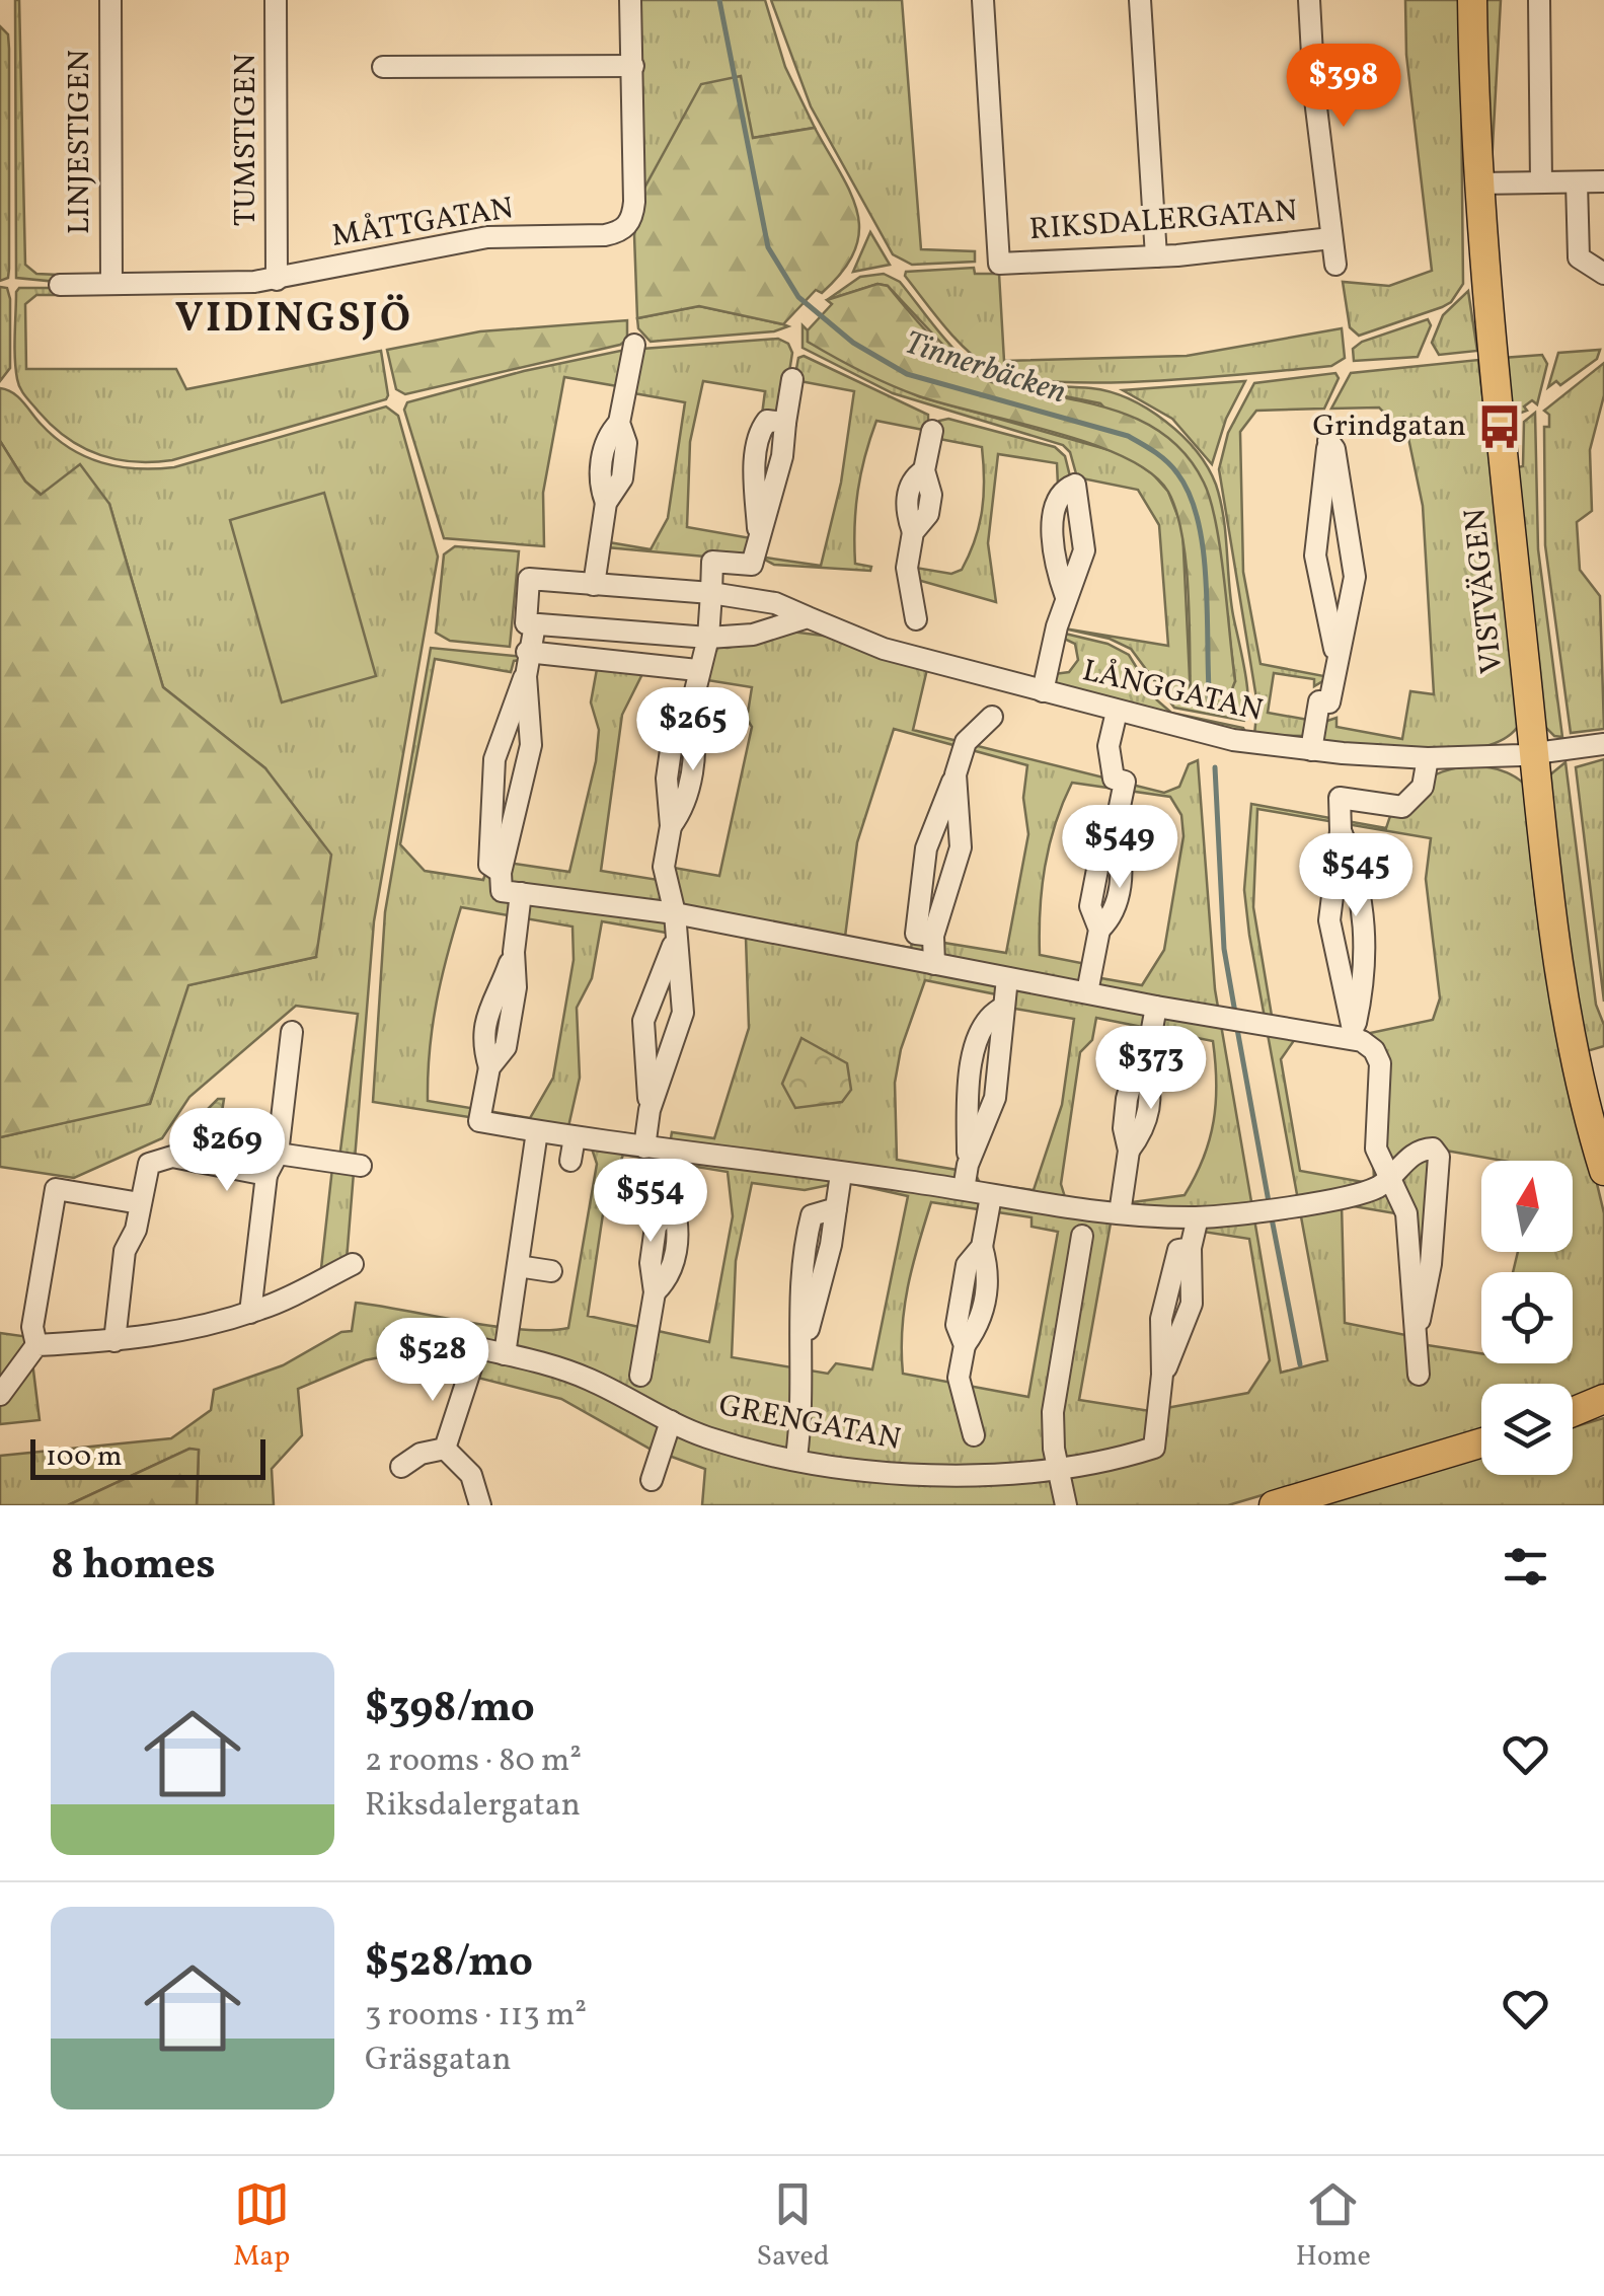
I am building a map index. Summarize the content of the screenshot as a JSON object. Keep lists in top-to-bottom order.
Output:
{
  "streets": {
    "main road": ["VISTVÄGEN"],
    "street": [
      "TUMSTIGEN",
      "LINJESTIGEN",
      "RIKSDALERGATAN",
      "MÅTTGATAN",
      "LÅNGGATAN",
      "GRENGATAN"
    ]
  },
  "crossings": [
    ["TUMSTIGEN", "MÅTTGATAN"],
    ["LINJESTIGEN", "MÅTTGATAN"],
    ["VISTVÄGEN", "LÅNGGATAN"]
  ],
  "districts": ["VIDINGSJÖ"],
  "water": ["Tinnerbäcken"],
  "places": {
    "bus stop": ["Grindgatan"]
  },
  "scale_bar": "100 m",
  "north": "top",
  "page": {
    "price": [
      "$398",
      "$265",
      "$549",
      "$545",
      "$373",
      "$269",
      "$554",
      "$528"
    ],
    "scale": "100 m",
    "heading": "8 homes",
    "list": [
      {
        "name": "$398/mo",
        "note": "2 rooms · 80 m² · Riksdalergatan"
      },
      {
        "name": "$528/mo",
        "note": "3 rooms · 113 m² · Gräsgatan"
      }
    ],
    "tabs": ["Map", "Saved", "Home"]
  }
}
